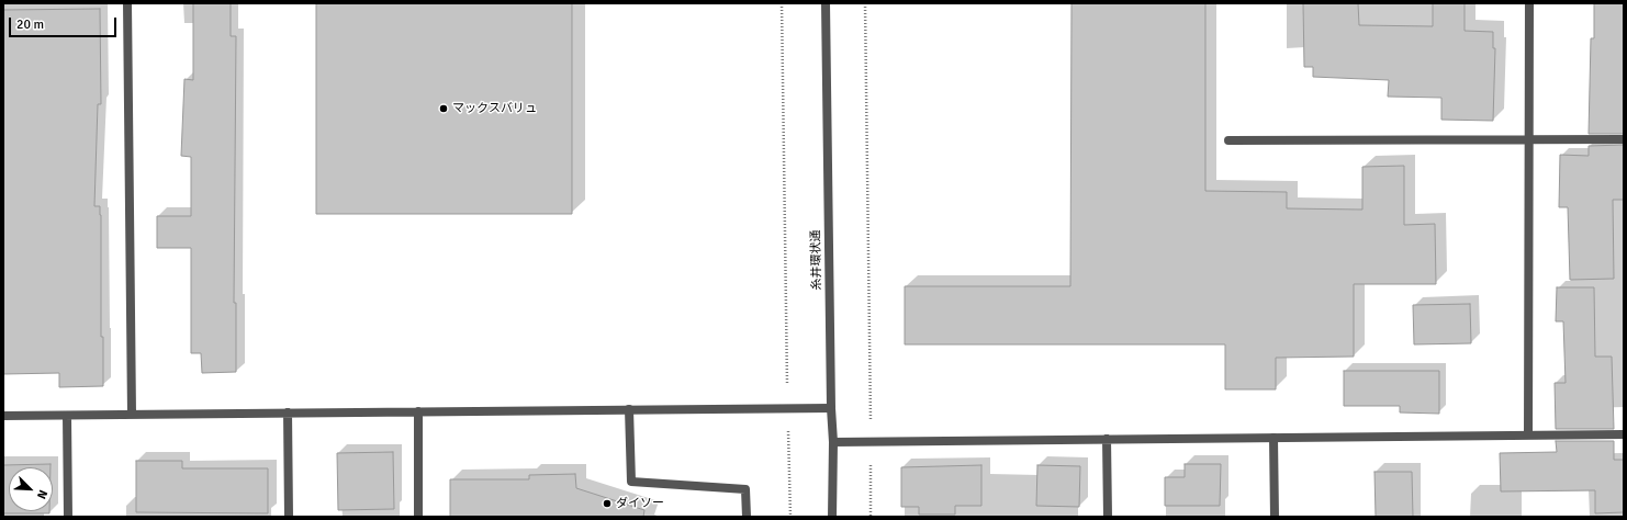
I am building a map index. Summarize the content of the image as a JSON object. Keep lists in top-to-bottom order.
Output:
{
  "streets": {
    "street": ["糸井環状通"]
  },
  "places": ["マックスバリュ", "ダイソー"],
  "scale_bar": "20 m",
  "north": "bottom right"
}
